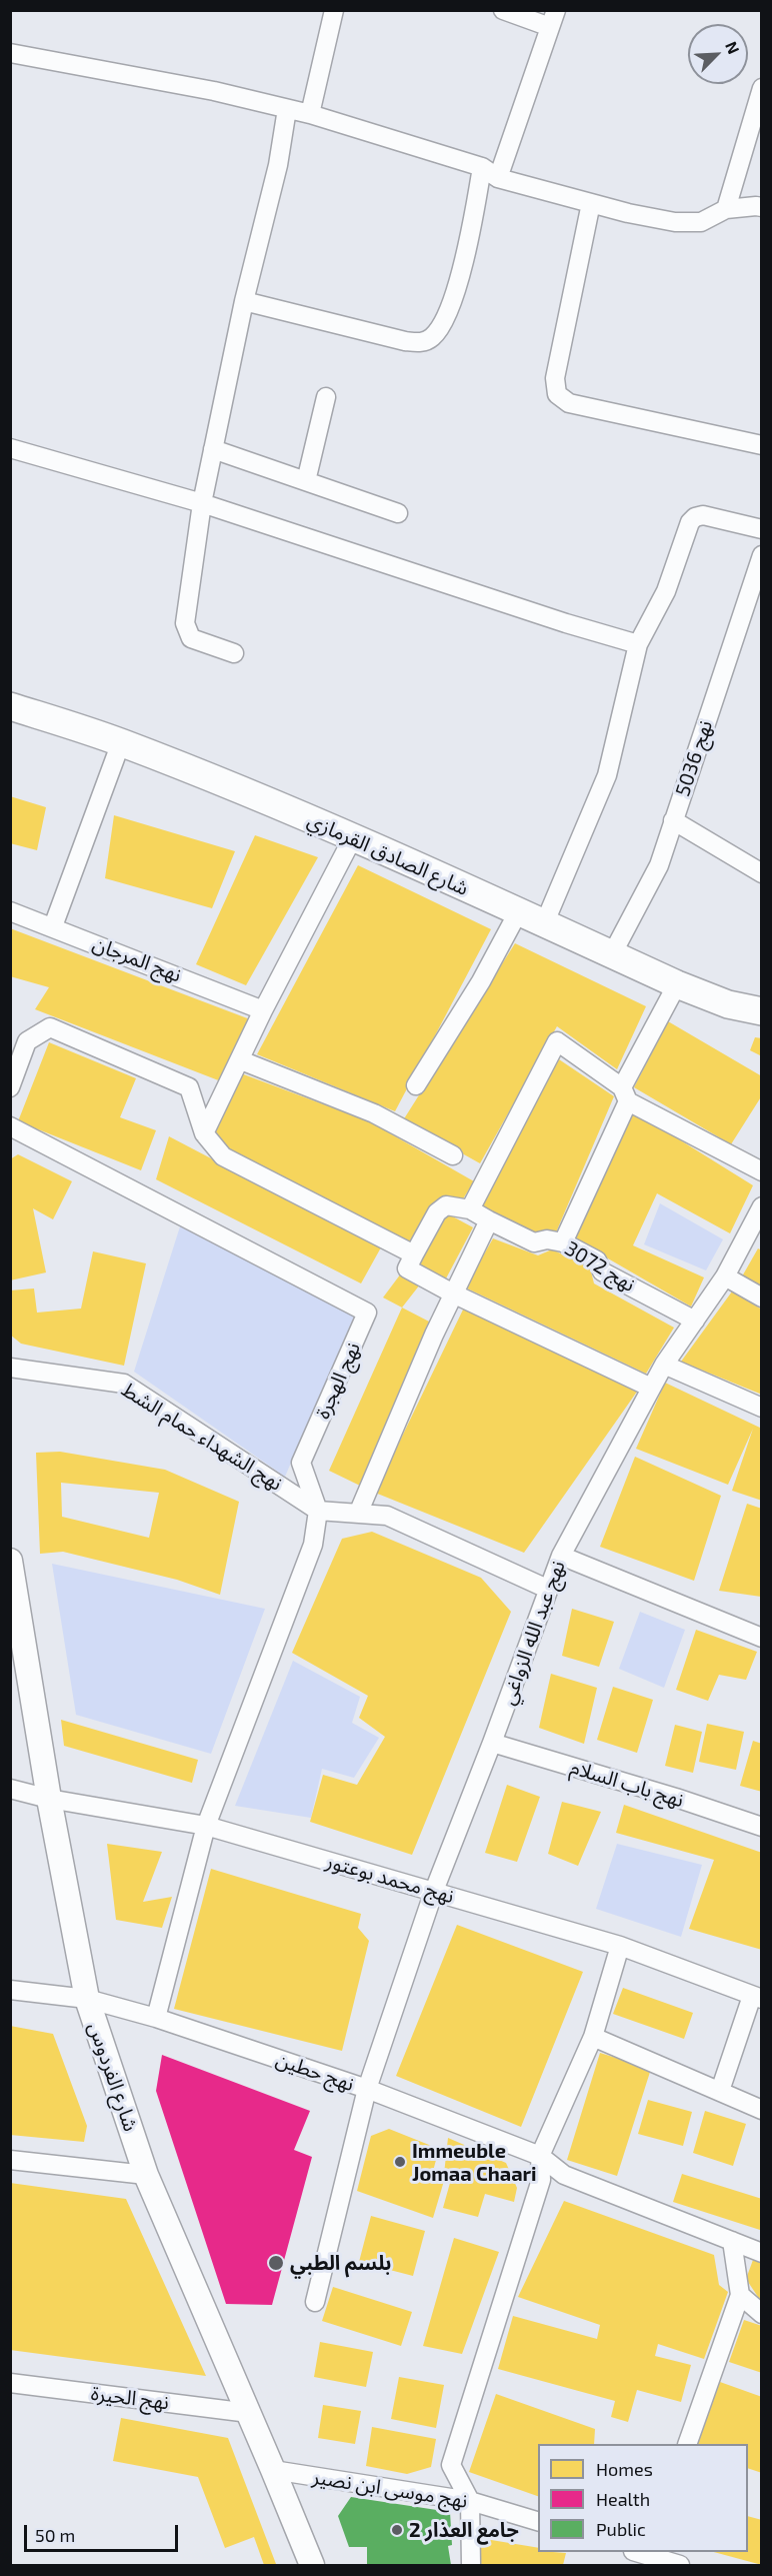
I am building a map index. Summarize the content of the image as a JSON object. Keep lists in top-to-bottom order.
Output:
{
  "streets": {
    "main road": ["شارع الصادق القرمازي"],
    "street": [
      "نهج 5036",
      "نهج المرجان",
      "نهج 3072",
      "نهج الهجرة",
      "نهج الشهداء حمام الشط",
      "نهج عبد الله الزواغي",
      "نهج باب السلام",
      "نهج محمد بوعتور",
      "نهج حطين",
      "شارع الفردوس",
      "نهج الحيرة",
      "نهج موسى ابن نصير"
    ]
  },
  "crossings": [
    ["نهج 5036", "شارع الصادق القرمازي"],
    ["نهج 3072", "نهج عبد الله الزواغي"],
    ["نهج الهجرة", "نهج الشهداء حمام الشط"],
    ["نهج الهجرة", "نهج محمد بوعتور"],
    ["نهج الهجرة", "نهج حطين"],
    ["نهج عبد الله الزواغي", "نهج باب السلام"],
    ["نهج عبد الله الزواغي", "نهج محمد بوعتور"],
    ["نهج عبد الله الزواغي", "نهج حطين"],
    ["نهج محمد بوعتور", "شارع الفردوس"],
    ["نهج حطين", "شارع الفردوس"],
    ["شارع الفردوس", "نهج الحيرة"],
    ["شارع الفردوس", "نهج موسى ابن نصير"]
  ],
  "places": ["Immeuble Jomaa Chaari", "بلسم الطبي", "جامع العذار 2"],
  "legend": ["Homes", "Health", "Public"],
  "scale_bar": "50 m",
  "north": "top right"
}
